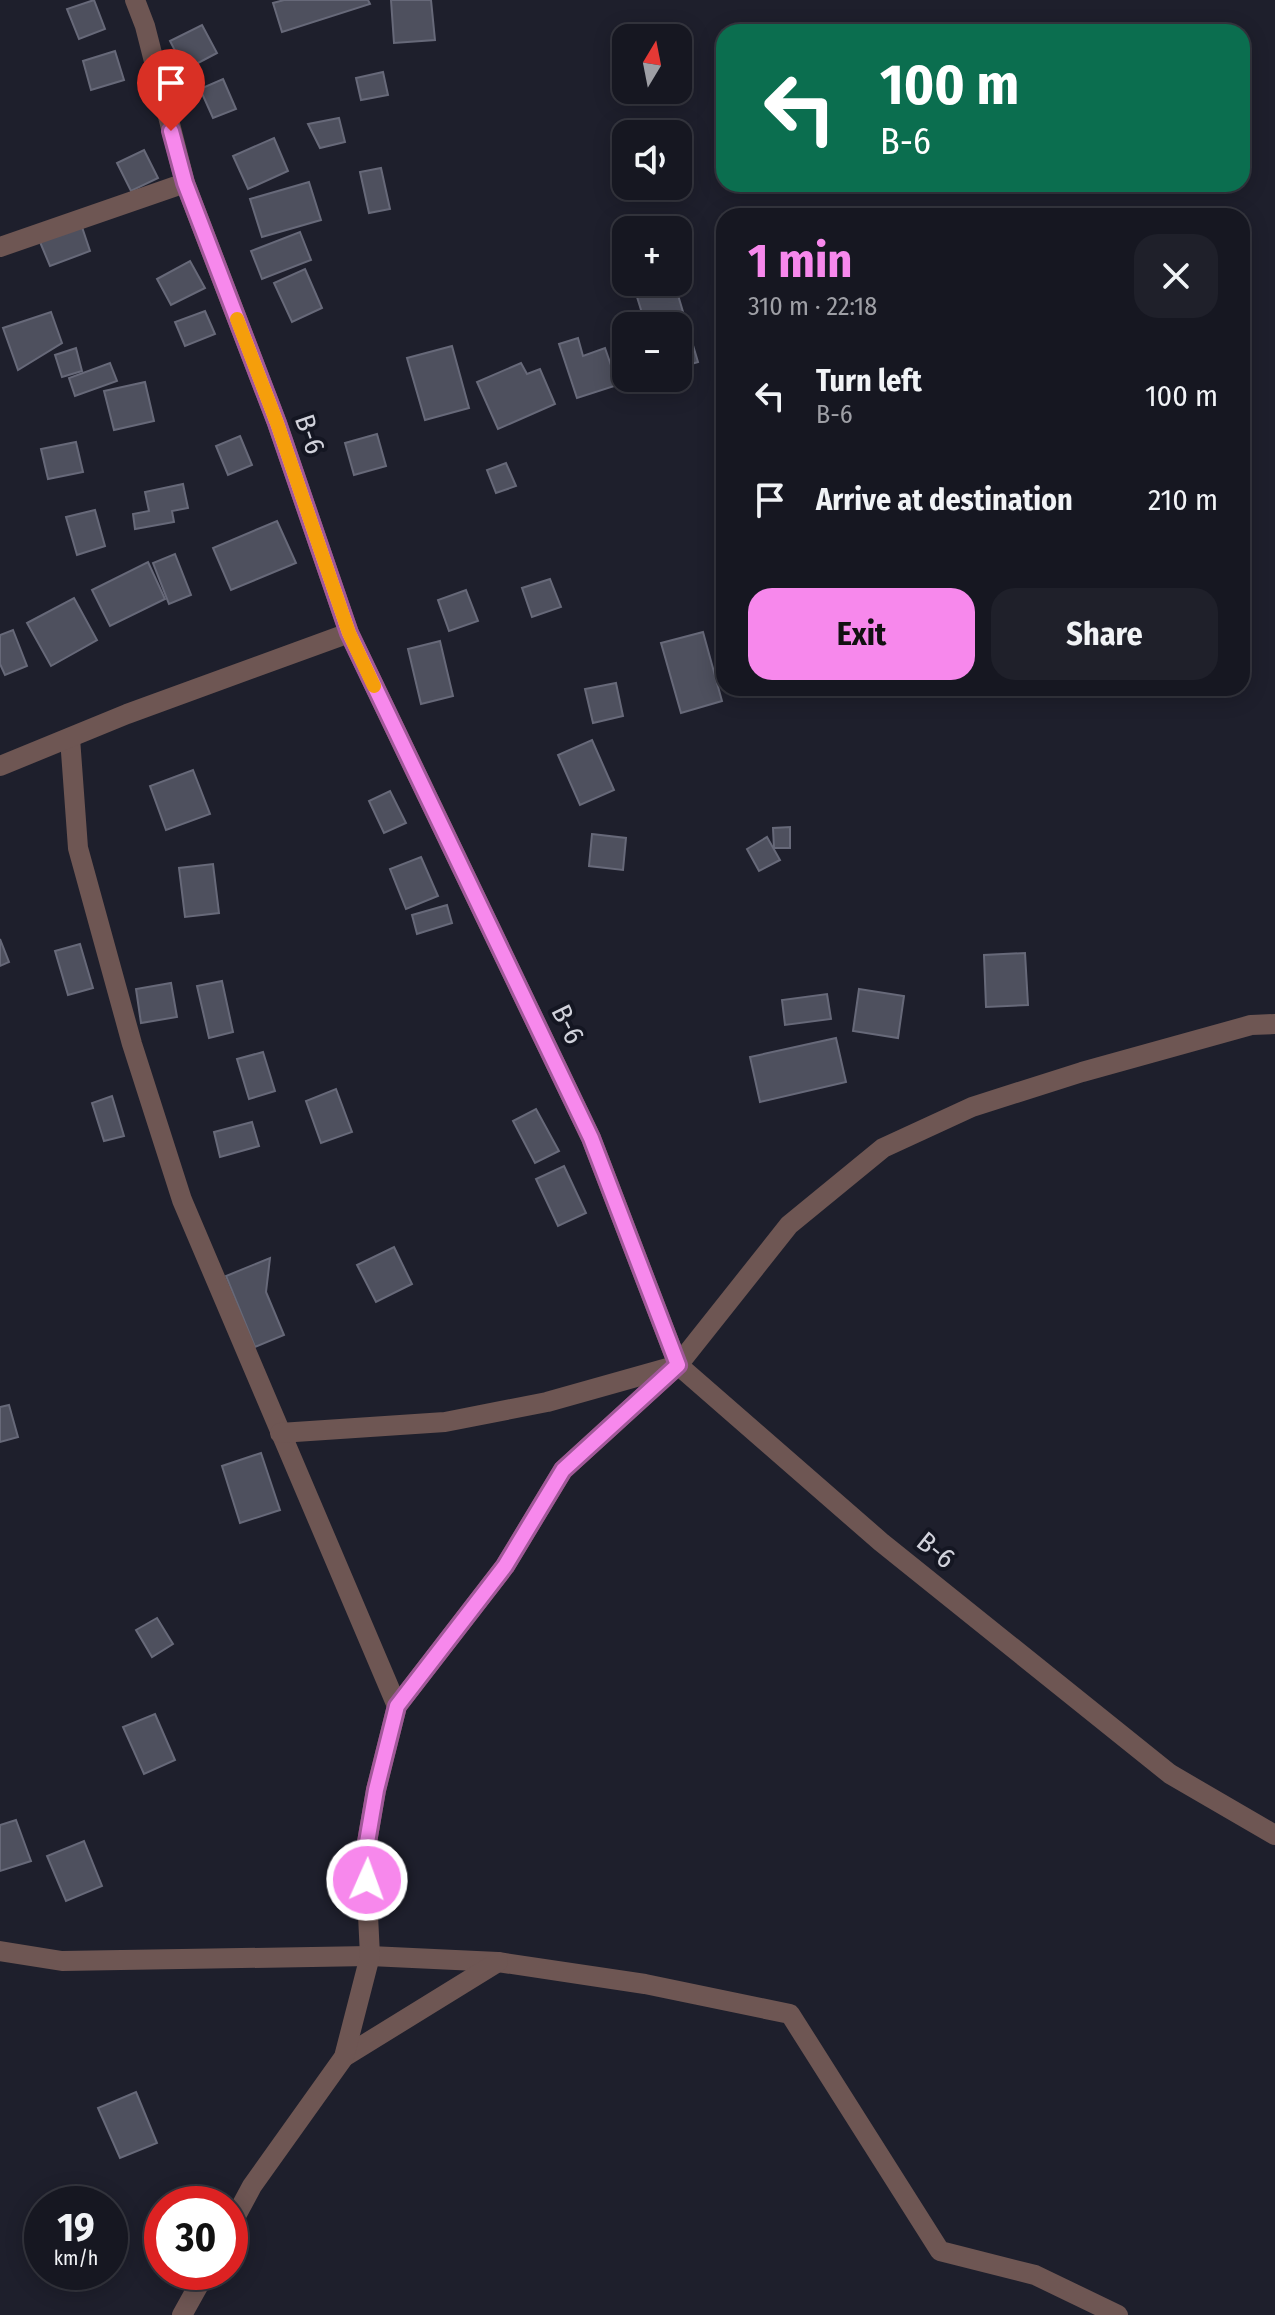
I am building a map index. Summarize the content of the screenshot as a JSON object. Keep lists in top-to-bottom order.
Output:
{
  "streets": {
    "street": ["B-6"]
  },
  "north": "top",
  "page": {
    "map_buttons": ["+", "−"],
    "turn": ["100 m", "B-6"],
    "heading": ["1 min", "310 m · 22:18"],
    "list": [
      {
        "name": "Turn left",
        "note": "B-6",
        "value": "100 m"
      },
      {
        "name": "Arrive at destination",
        "value": "210 m"
      }
    ],
    "buttons": ["Exit", "Share"],
    "speed": "19 km/h",
    "limit": "30"
  }
}
